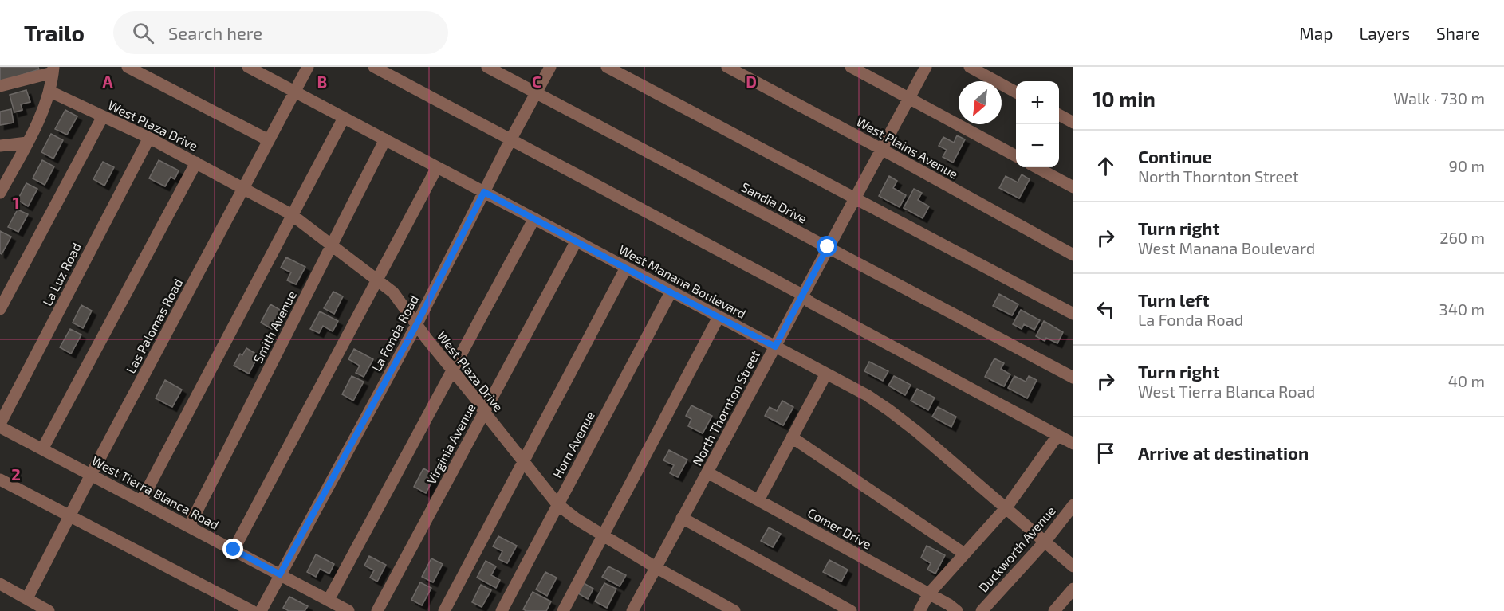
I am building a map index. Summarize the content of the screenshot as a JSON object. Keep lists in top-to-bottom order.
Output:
{
  "streets": {
    "street": [
      "West Plaza Drive",
      "West Plains Avenue",
      "Sandia Drive",
      "La Luz Road",
      "West Manana Boulevard",
      "Las Palomas Road",
      "Smith Avenue",
      "La Fonda Road",
      "North Thornton Street",
      "Virginia Avenue",
      "Horn Avenue",
      "West Tierra Blanca Road",
      "Comer Drive",
      "Duckworth Avenue"
    ]
  },
  "crossings": [
    ["West Plaza Drive", "La Luz Road"],
    ["West Plaza Drive", "Las Palomas Road"],
    ["West Plaza Drive", "Smith Avenue"],
    ["West Plaza Drive", "La Fonda Road"],
    ["West Plaza Drive", "North Thornton Street"],
    ["West Plaza Drive", "Virginia Avenue"],
    ["West Plaza Drive", "Horn Avenue"],
    ["West Plains Avenue", "North Thornton Street"],
    ["Sandia Drive", "La Fonda Road"],
    ["Sandia Drive", "North Thornton Street"],
    ["La Luz Road", "West Tierra Blanca Road"],
    ["West Manana Boulevard", "Las Palomas Road"],
    ["West Manana Boulevard", "Smith Avenue"],
    ["West Manana Boulevard", "La Fonda Road"],
    ["West Manana Boulevard", "North Thornton Street"],
    ["West Manana Boulevard", "Virginia Avenue"],
    ["West Manana Boulevard", "Horn Avenue"],
    ["West Manana Boulevard", "Duckworth Avenue"],
    ["Las Palomas Road", "West Tierra Blanca Road"],
    ["Smith Avenue", "West Tierra Blanca Road"],
    ["La Fonda Road", "West Tierra Blanca Road"],
    ["North Thornton Street", "Comer Drive"]
  ],
  "north": "bottom left",
  "page": {
    "header": "Trailo",
    "search": "Search here",
    "nav": ["Map", "Layers", "Share"],
    "heading": ["10 min", "Walk · 730 m"],
    "map_buttons": ["+", "−"],
    "list": [
      ["Continue", "North Thornton Street", "90 m"],
      ["Turn right", "West Manana Boulevard", "260 m"],
      ["Turn left", "La Fonda Road", "340 m"],
      ["Turn right", "West Tierra Blanca Road", "40 m"],
      "Arrive at destination"
    ]
  },
  "grid": {
    "columns": [
      "A",
      "B",
      "C",
      "D"
    ],
    "rows": ["1", "2"]
  }
}
